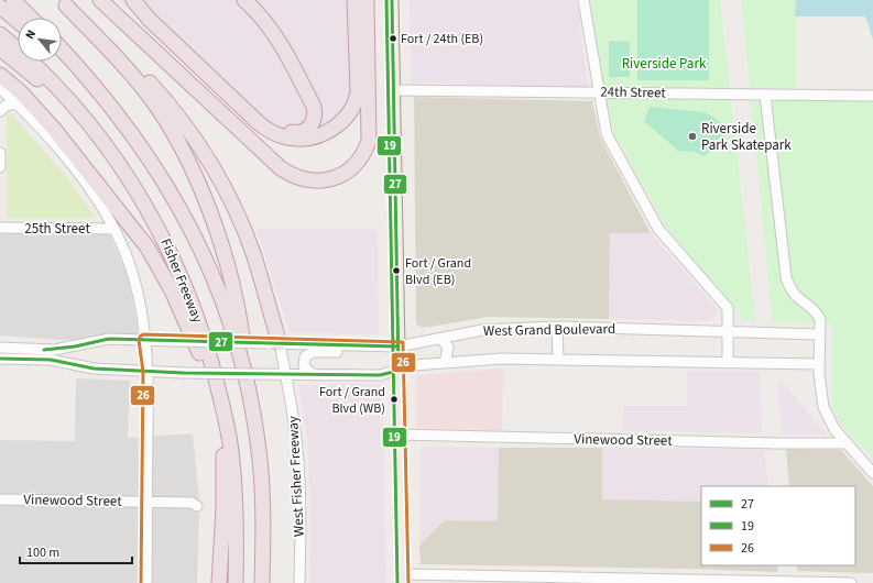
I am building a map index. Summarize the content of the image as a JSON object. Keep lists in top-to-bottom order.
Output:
{
  "streets": {
    "highway": ["Fisher Freeway"],
    "street": [
      "24th Street",
      "25th Street",
      "West Grand Boulevard",
      "Vinewood Street",
      "West Fisher Freeway"
    ]
  },
  "crossings": [
    ["West Grand Boulevard", "West Fisher Freeway"]
  ],
  "parks": ["Riverside Park"],
  "places": [
    "Fort / 24th (EB)",
    "Riverside Park Skatepark",
    "Fort / Grand Blvd (EB)",
    "Fort / Grand Blvd (WB)"
  ],
  "lines": ["transit line 27", "transit line 19", "transit line 26"],
  "legend": ["27", "19", "26"],
  "scale_bar": "100 m",
  "north": "top left"
}
